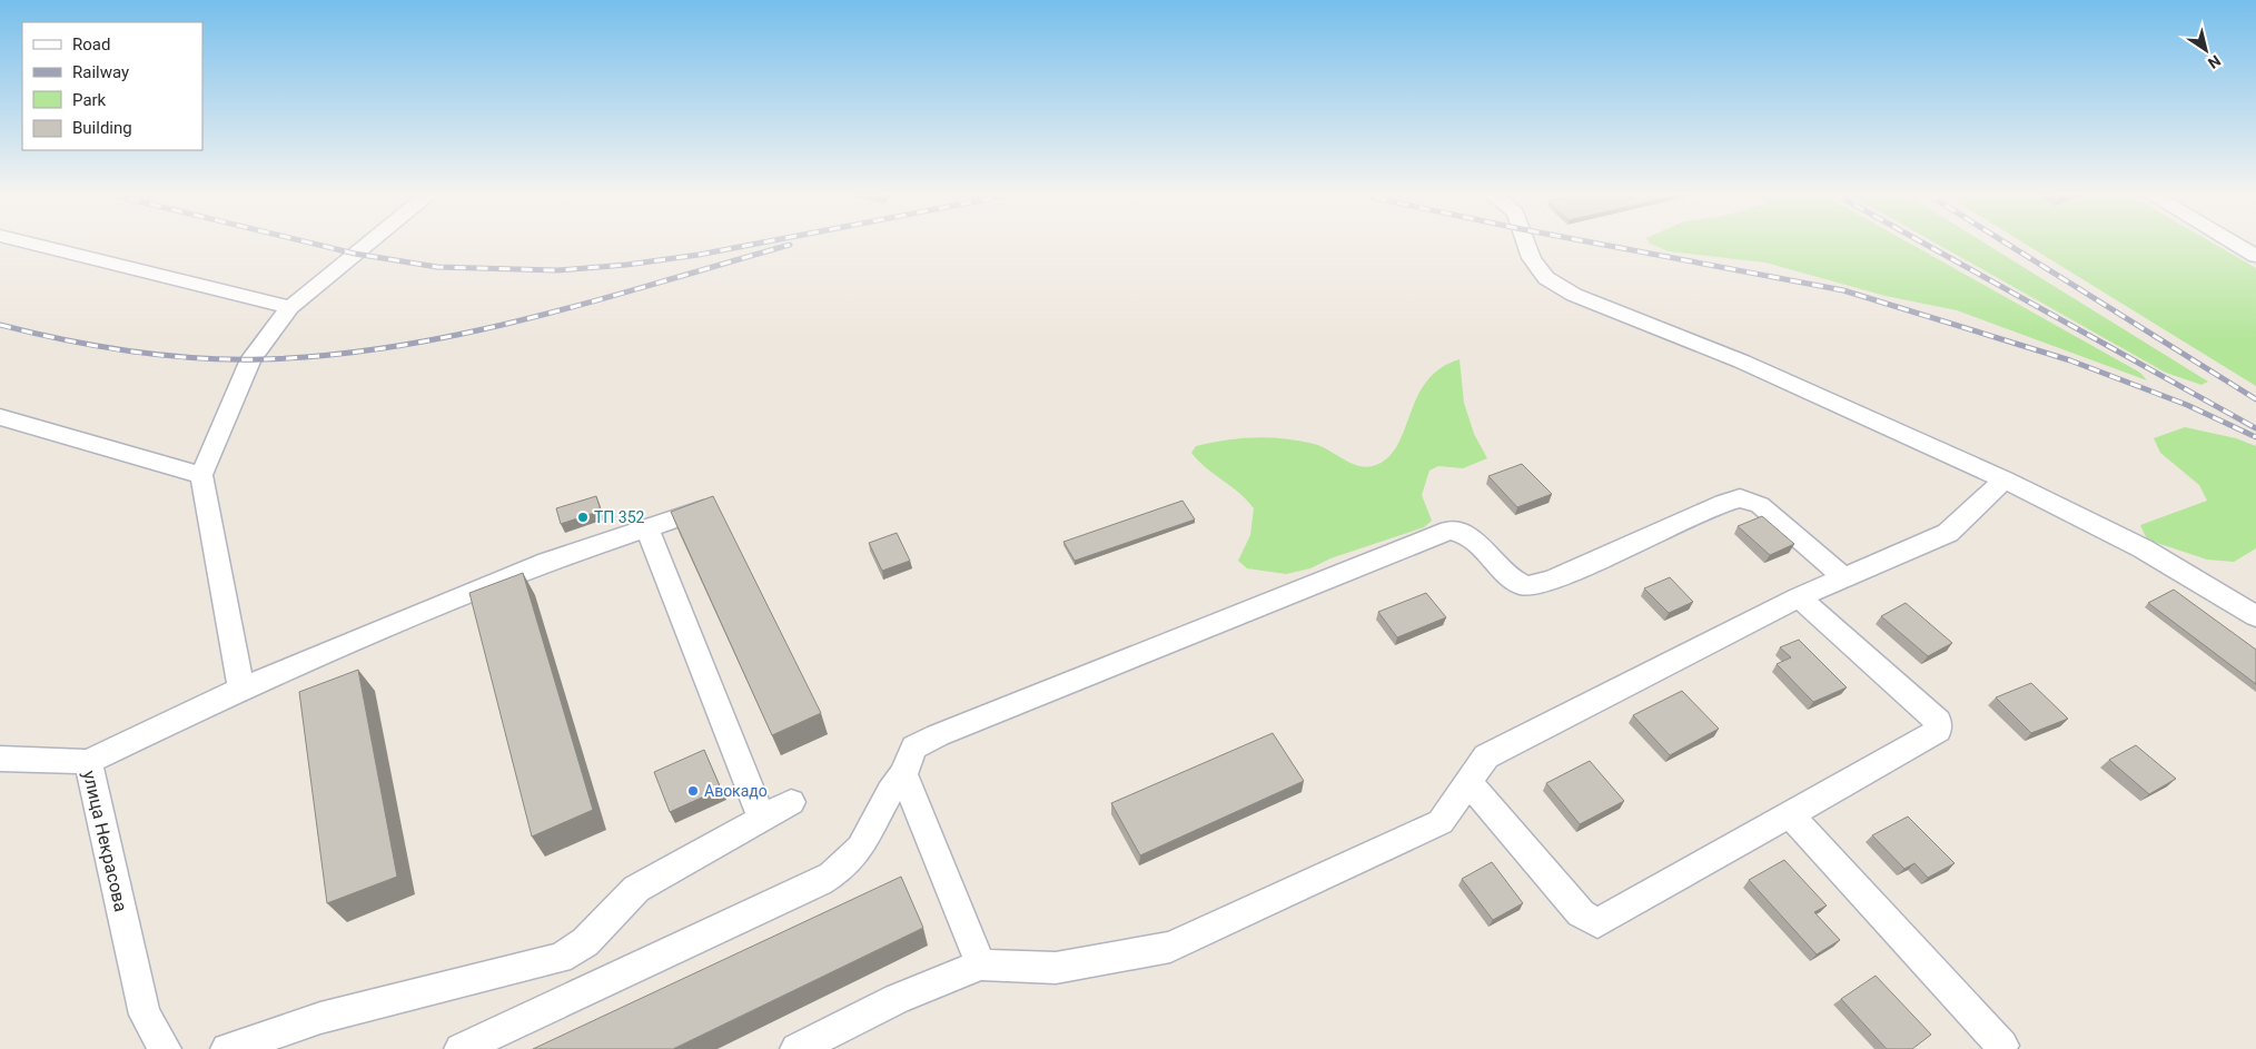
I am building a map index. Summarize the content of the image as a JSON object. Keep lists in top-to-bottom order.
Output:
{
  "streets": {
    "street": ["улица Некрасова"]
  },
  "places": ["ТП 352", "Авокадо"],
  "legend": [
    "Road",
    "Railway",
    "Park",
    "Building"
  ],
  "north": "bottom right"
}
